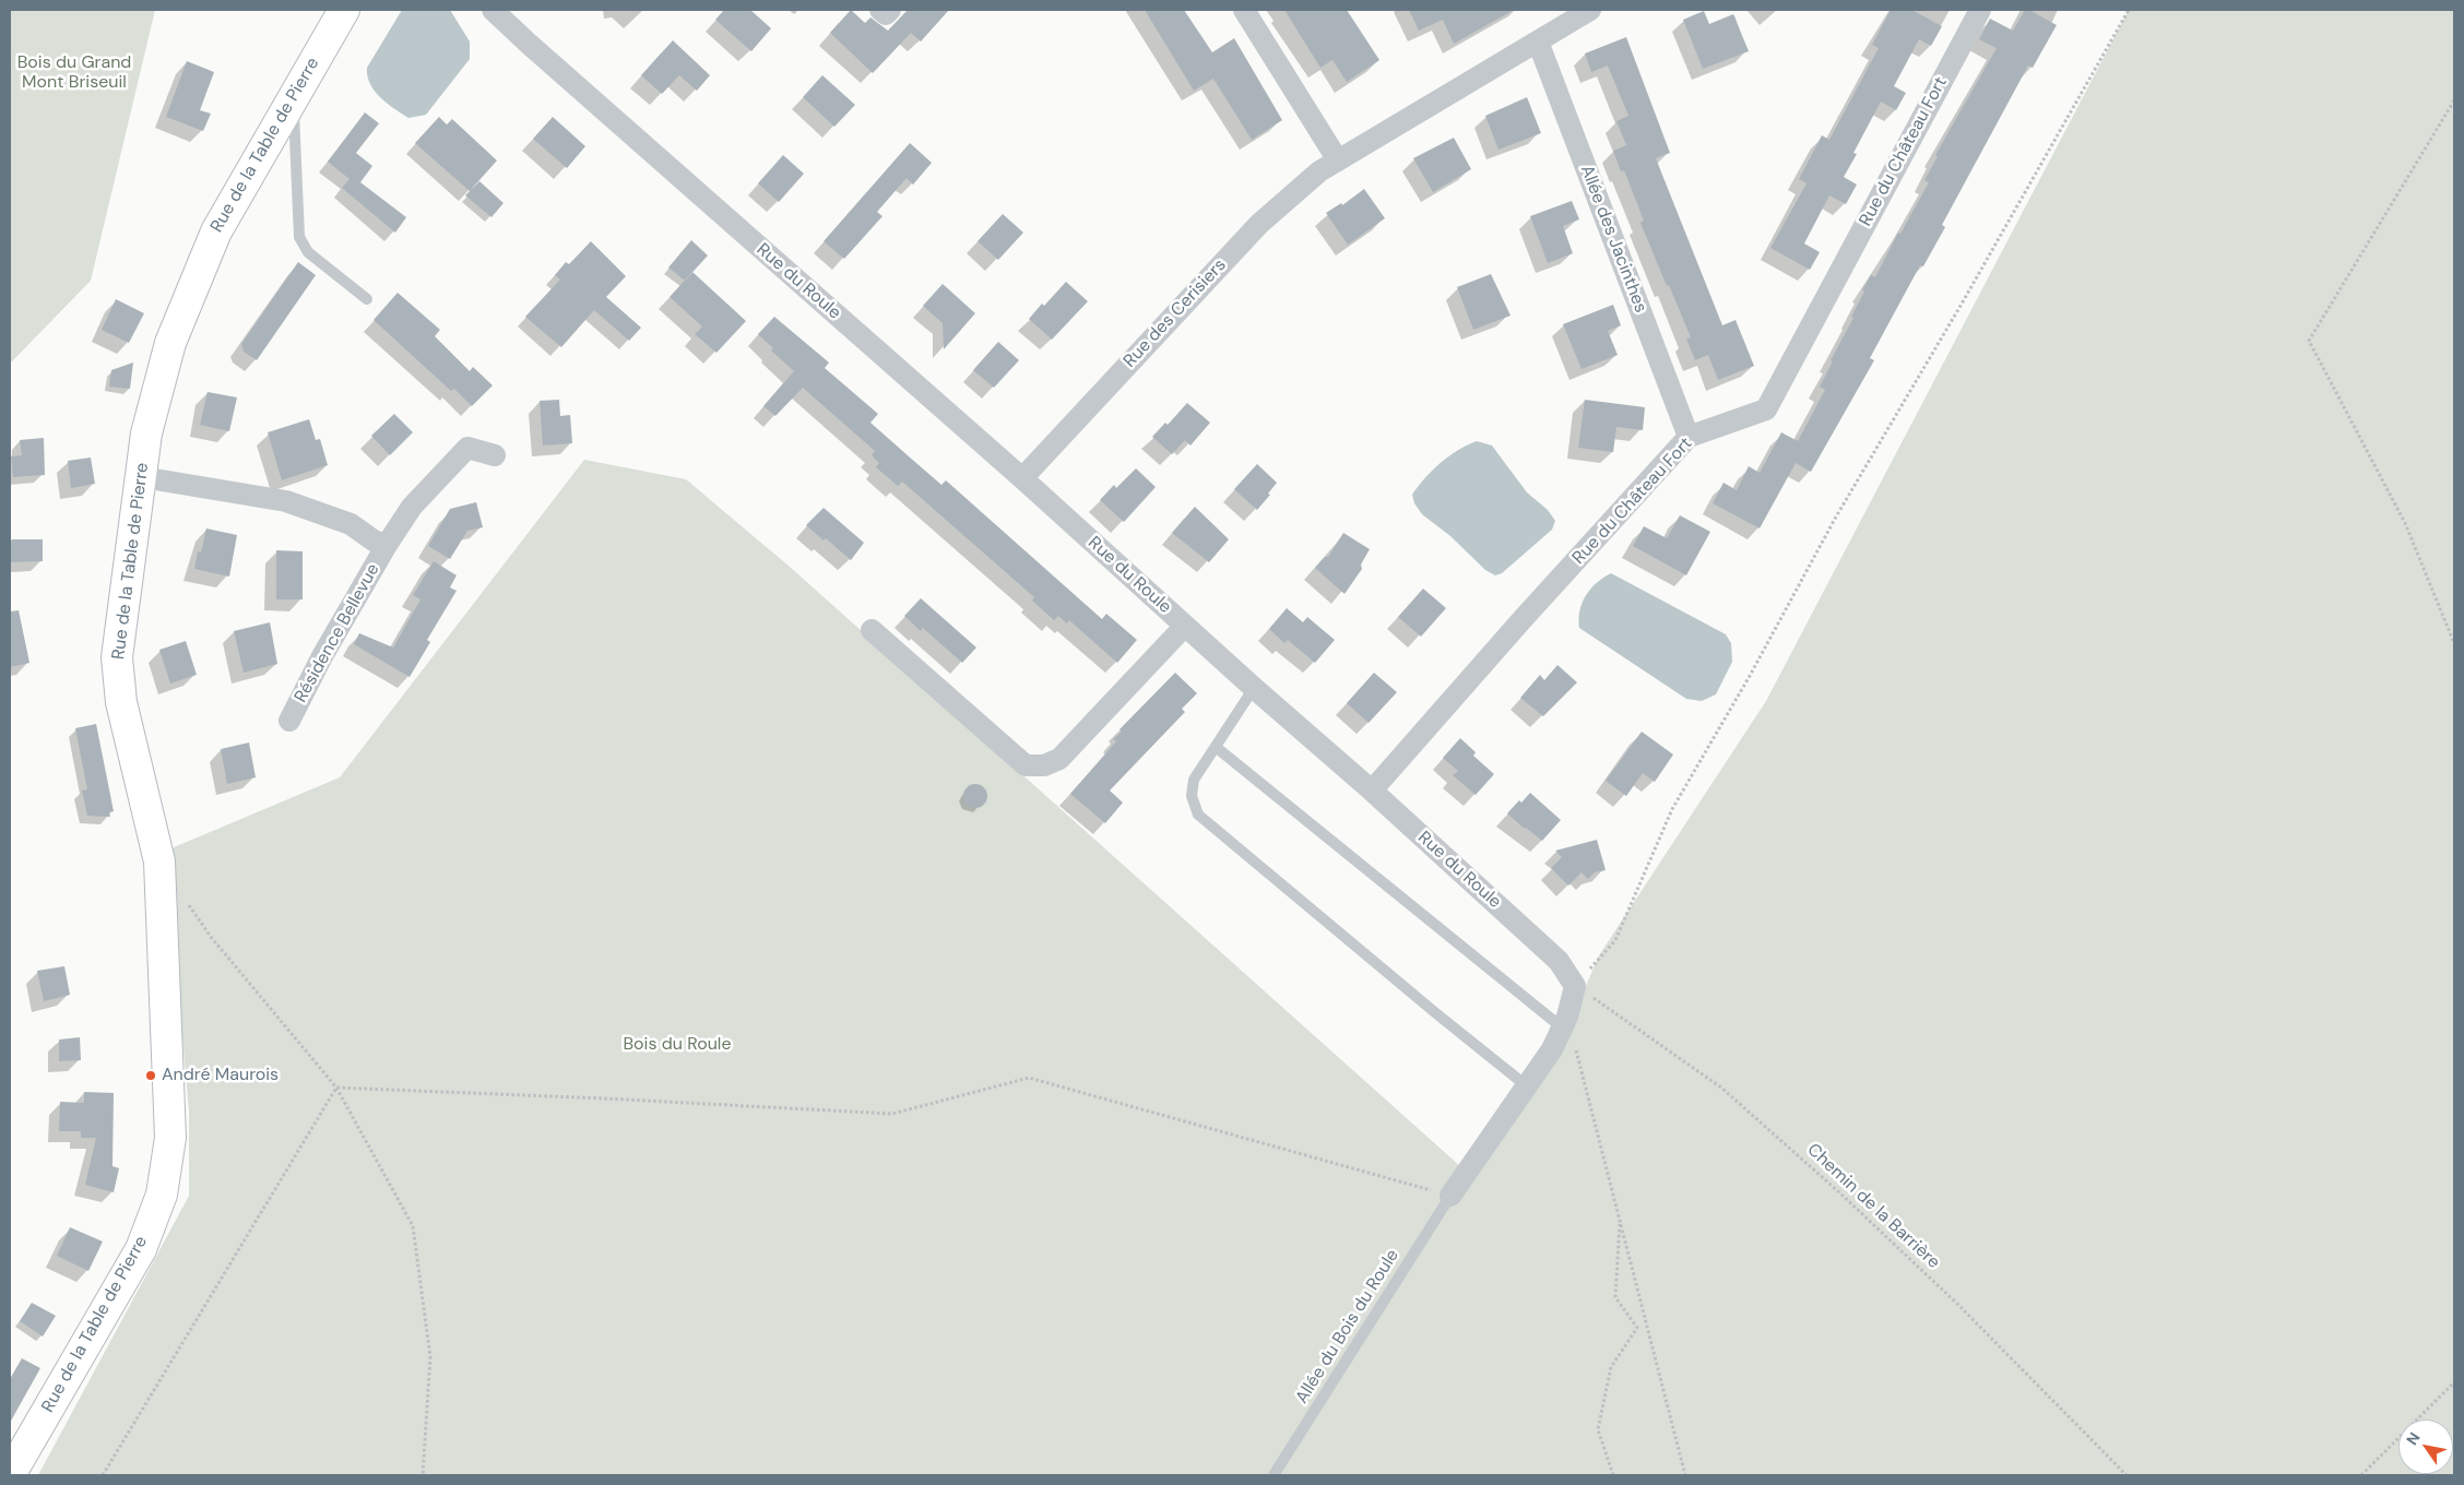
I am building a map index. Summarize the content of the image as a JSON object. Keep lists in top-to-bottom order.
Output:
{
  "streets": {
    "street": [
      "Rue de la Table de Pierre",
      "Rue du Château Fort",
      "Allée des Jacinthes",
      "Rue du Roule",
      "Rue des Cerisiers",
      "Résidence Bellevue"
    ],
    "lane": ["Allée du Bois du Roule"],
    "path": ["Chemin de la Barrière"]
  },
  "crossings": [
    ["Rue de la Table de Pierre", "Résidence Bellevue"],
    ["Rue du Château Fort", "Allée des Jacinthes"],
    ["Rue du Château Fort", "Rue du Roule"],
    ["Allée des Jacinthes", "Rue des Cerisiers"],
    ["Rue du Roule", "Rue des Cerisiers"],
    ["Rue du Roule", "Chemin de la Barrière"]
  ],
  "parks": ["Bois du Grand Mont Briseuil", "Bois du Roule"],
  "places": ["André Maurois"],
  "north": "top left"
}
